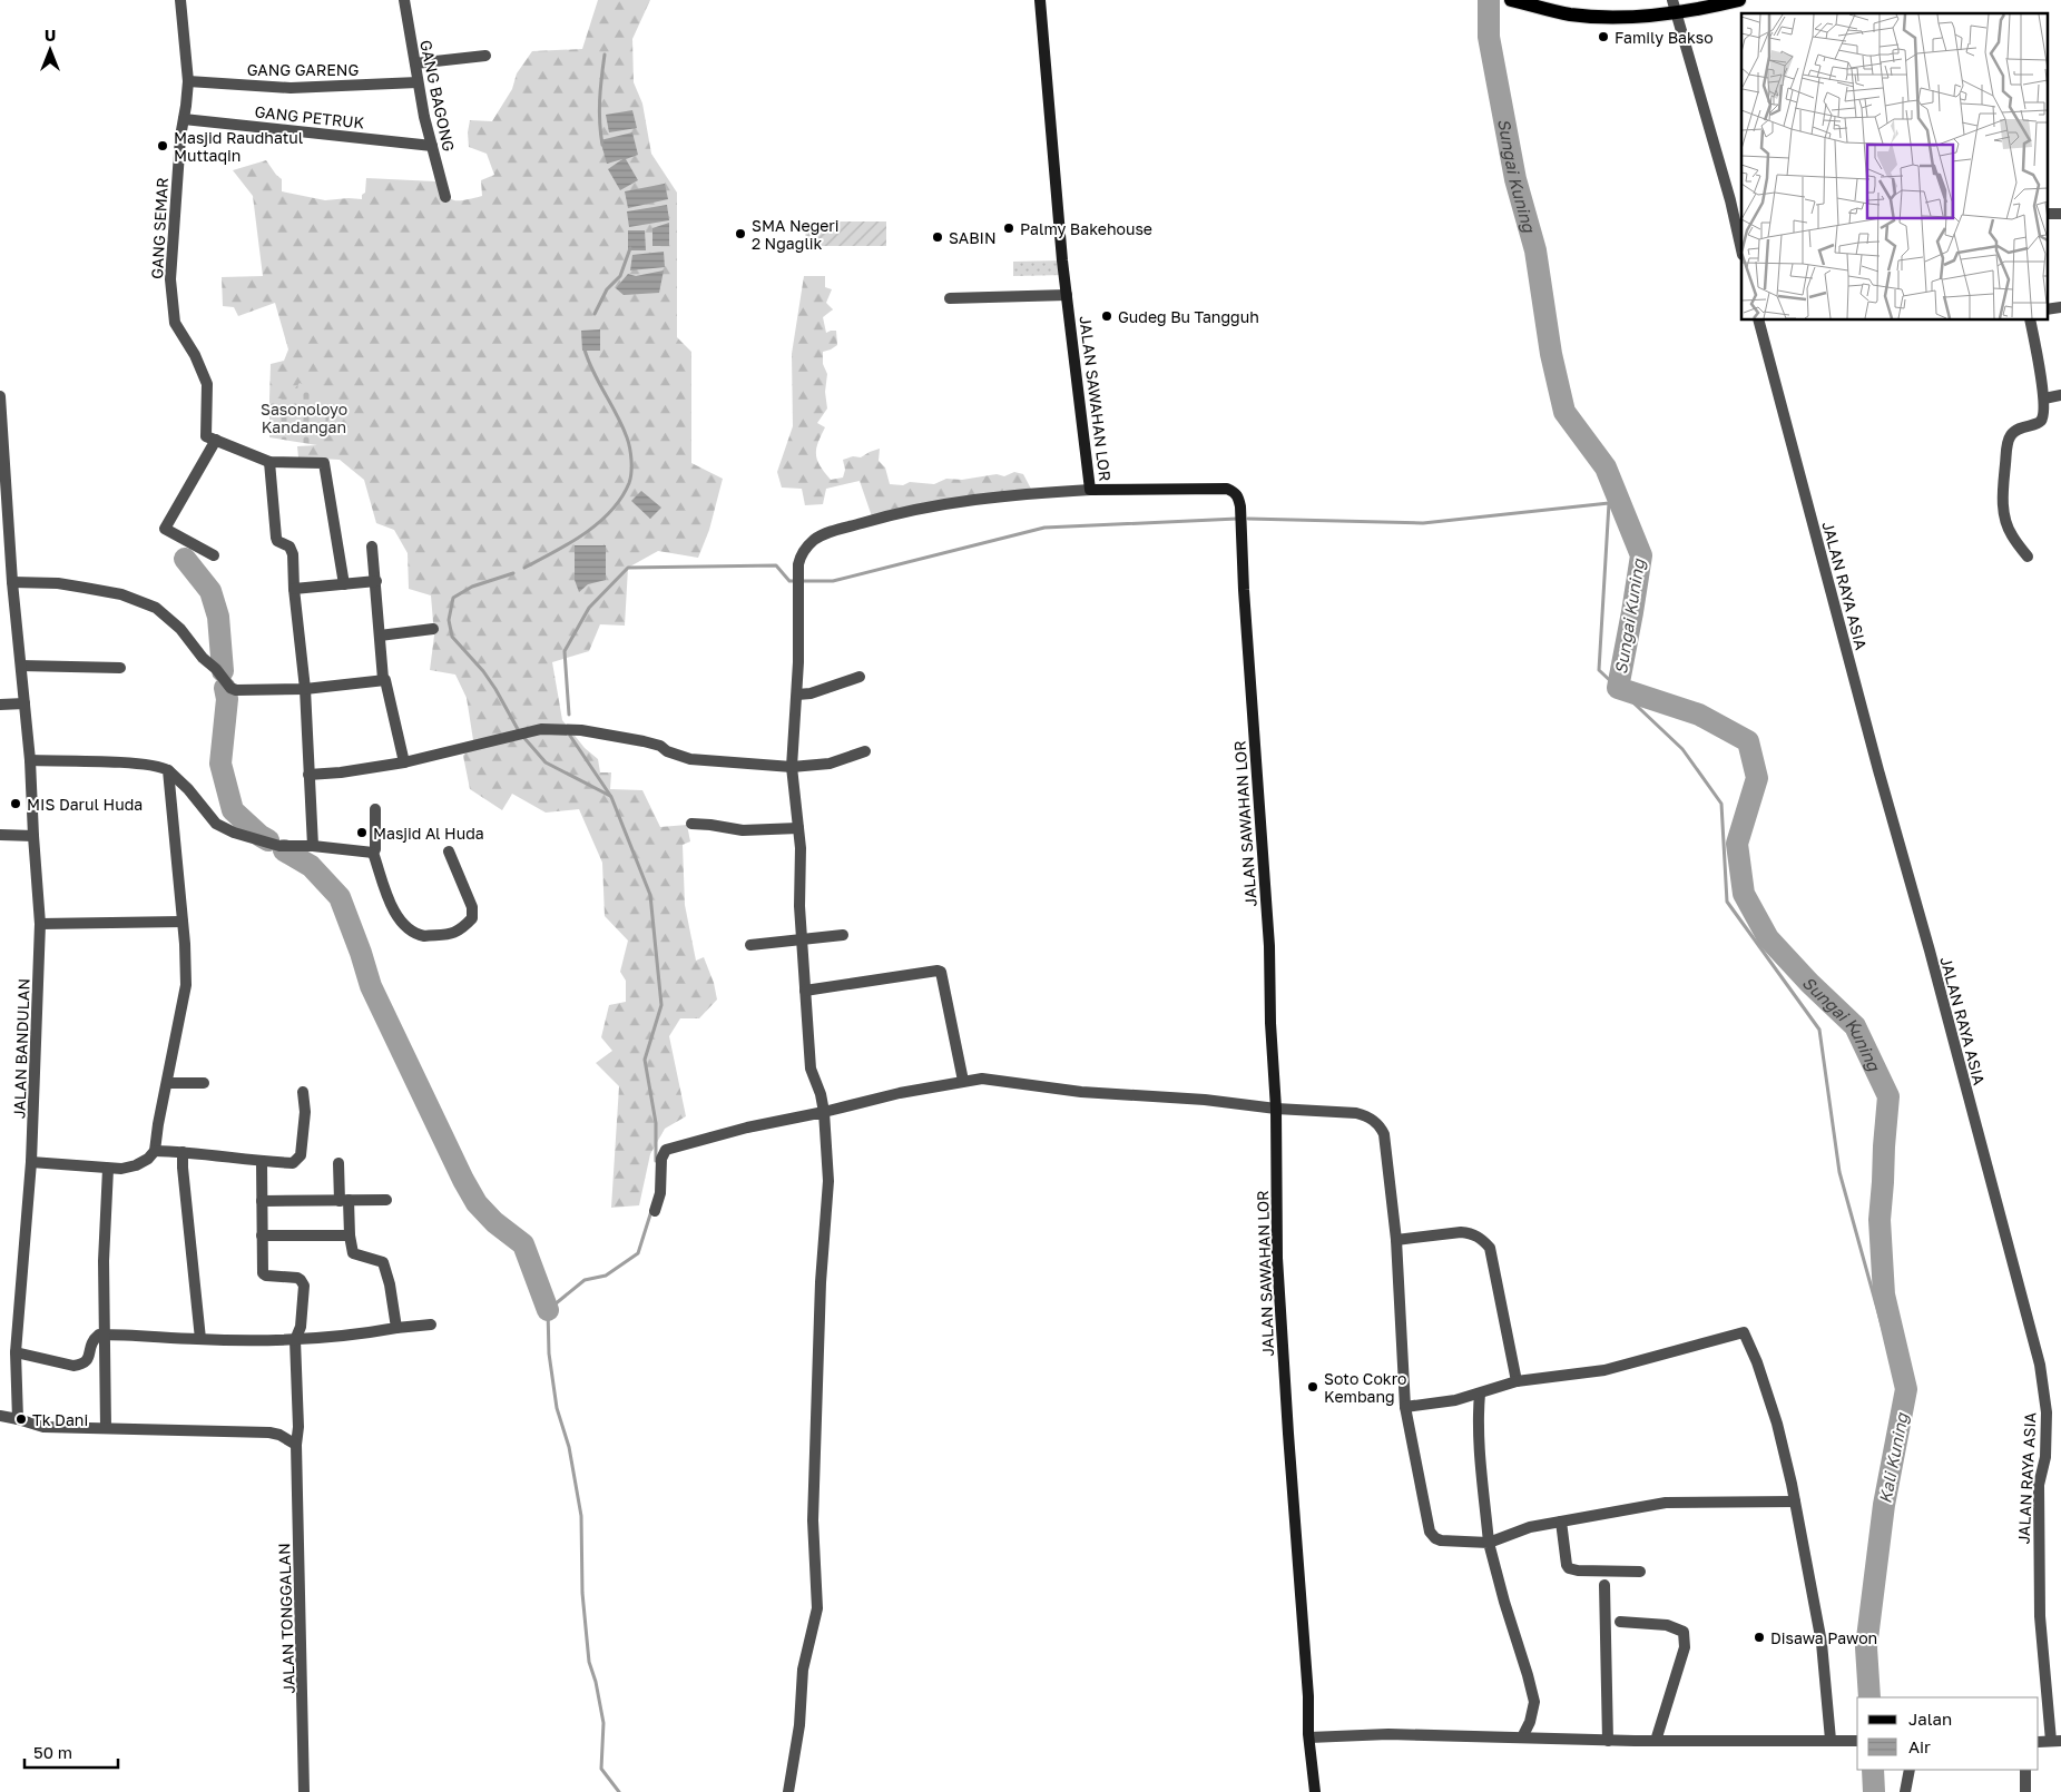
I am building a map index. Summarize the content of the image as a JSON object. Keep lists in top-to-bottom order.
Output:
{
  "streets": {
    "main road": ["JALAN SAWAHAN LOR"],
    "street": [
      "GANG GARENG",
      "GANG BAGONG",
      "GANG PETRUK",
      "GANG SEMAR",
      "JALAN RAYA ASIA",
      "JALAN BANDULAN",
      "JALAN TONGGALAN"
    ]
  },
  "crossings": [
    ["GANG GARENG", "GANG BAGONG"],
    ["GANG GARENG", "GANG SEMAR"],
    ["GANG BAGONG", "GANG PETRUK"],
    ["GANG PETRUK", "GANG SEMAR"]
  ],
  "water": ["Sungai Kuning", "Kali Kuning"],
  "parks": ["Sasonoloyo Kandangan"],
  "places": [
    "Family Bakso",
    "Masjid Raudhatul Muttaqin",
    "Palmy Bakehouse",
    "SMA Negeri 2 Ngaglik",
    "SABIN",
    "Gudeg Bu Tangguh",
    "MIS Darul Huda",
    "Masjid Al Huda",
    "Soto Cokro Kembang",
    "Tk Dani",
    "Disawa Pawon"
  ],
  "legend": ["Jalan", "Air"],
  "scale_bar": "50 m",
  "north": "top"
}
